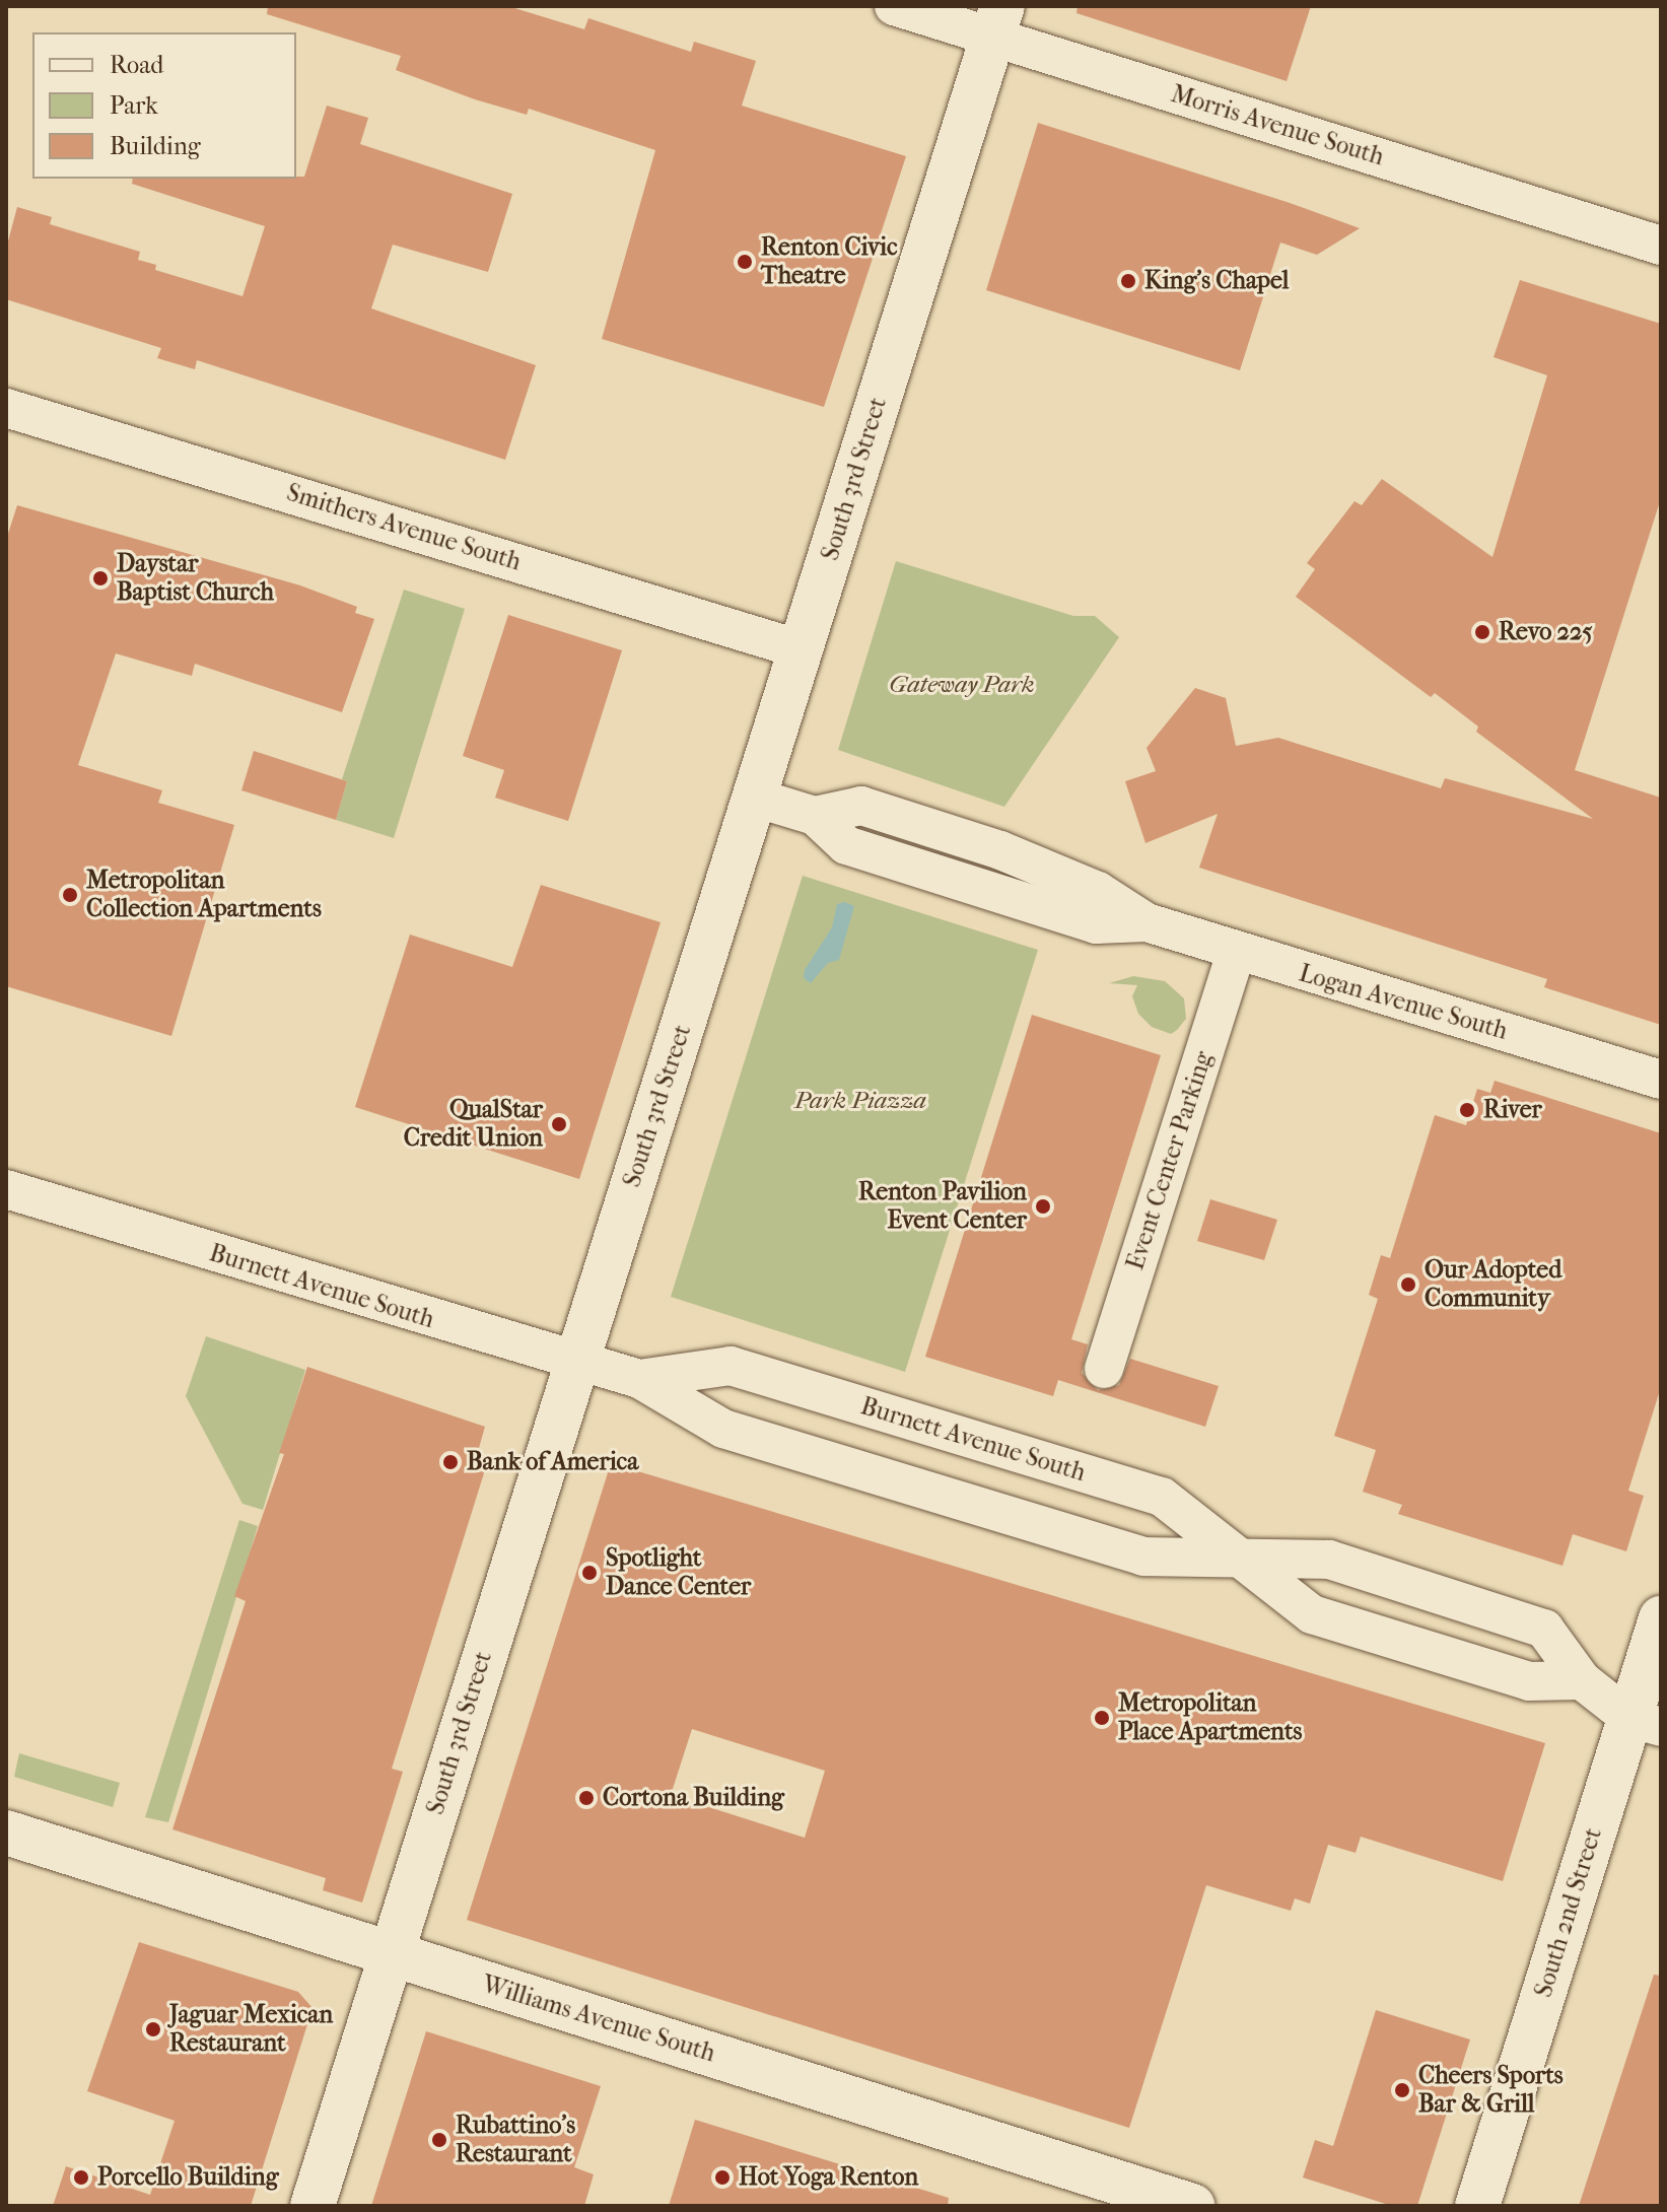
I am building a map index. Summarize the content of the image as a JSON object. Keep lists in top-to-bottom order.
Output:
{
  "streets": {
    "main road": ["South 3rd Street", "South 2nd Street", "Williams Avenue South"],
    "street": [
      "Morris Avenue South",
      "Smithers Avenue South",
      "Logan Avenue South",
      "Event Center Parking",
      "Burnett Avenue South"
    ]
  },
  "crossings": [
    ["Morris Avenue South", "South 3rd Street"],
    ["South 3rd Street", "Smithers Avenue South"],
    ["South 3rd Street", "Logan Avenue South"],
    ["South 3rd Street", "Burnett Avenue South"],
    ["South 3rd Street", "Williams Avenue South"],
    ["Logan Avenue South", "Event Center Parking"],
    ["Burnett Avenue South", "South 2nd Street"]
  ],
  "parks": ["Gateway Park", "Park Piazza"],
  "places": [
    "Renton Civic Theatre",
    "King's Chapel",
    "Daystar Baptist Church",
    "Revo 225",
    "Metropolitan Collection Apartments",
    "River",
    "QualStar Credit Union",
    "Renton Pavilion Event Center",
    "Our Adopted Community",
    "Bank of America",
    "Spotlight Dance Center",
    "Metropolitan Place Apartments",
    "Cortona Building",
    "Jaguar Mexican Restaurant",
    "Cheers Sports Bar & Grill",
    "Rubattino's Restaurant",
    "Porcello Building",
    "Hot Yoga Renton"
  ],
  "legend": ["Road", "Park", "Building"]
}
